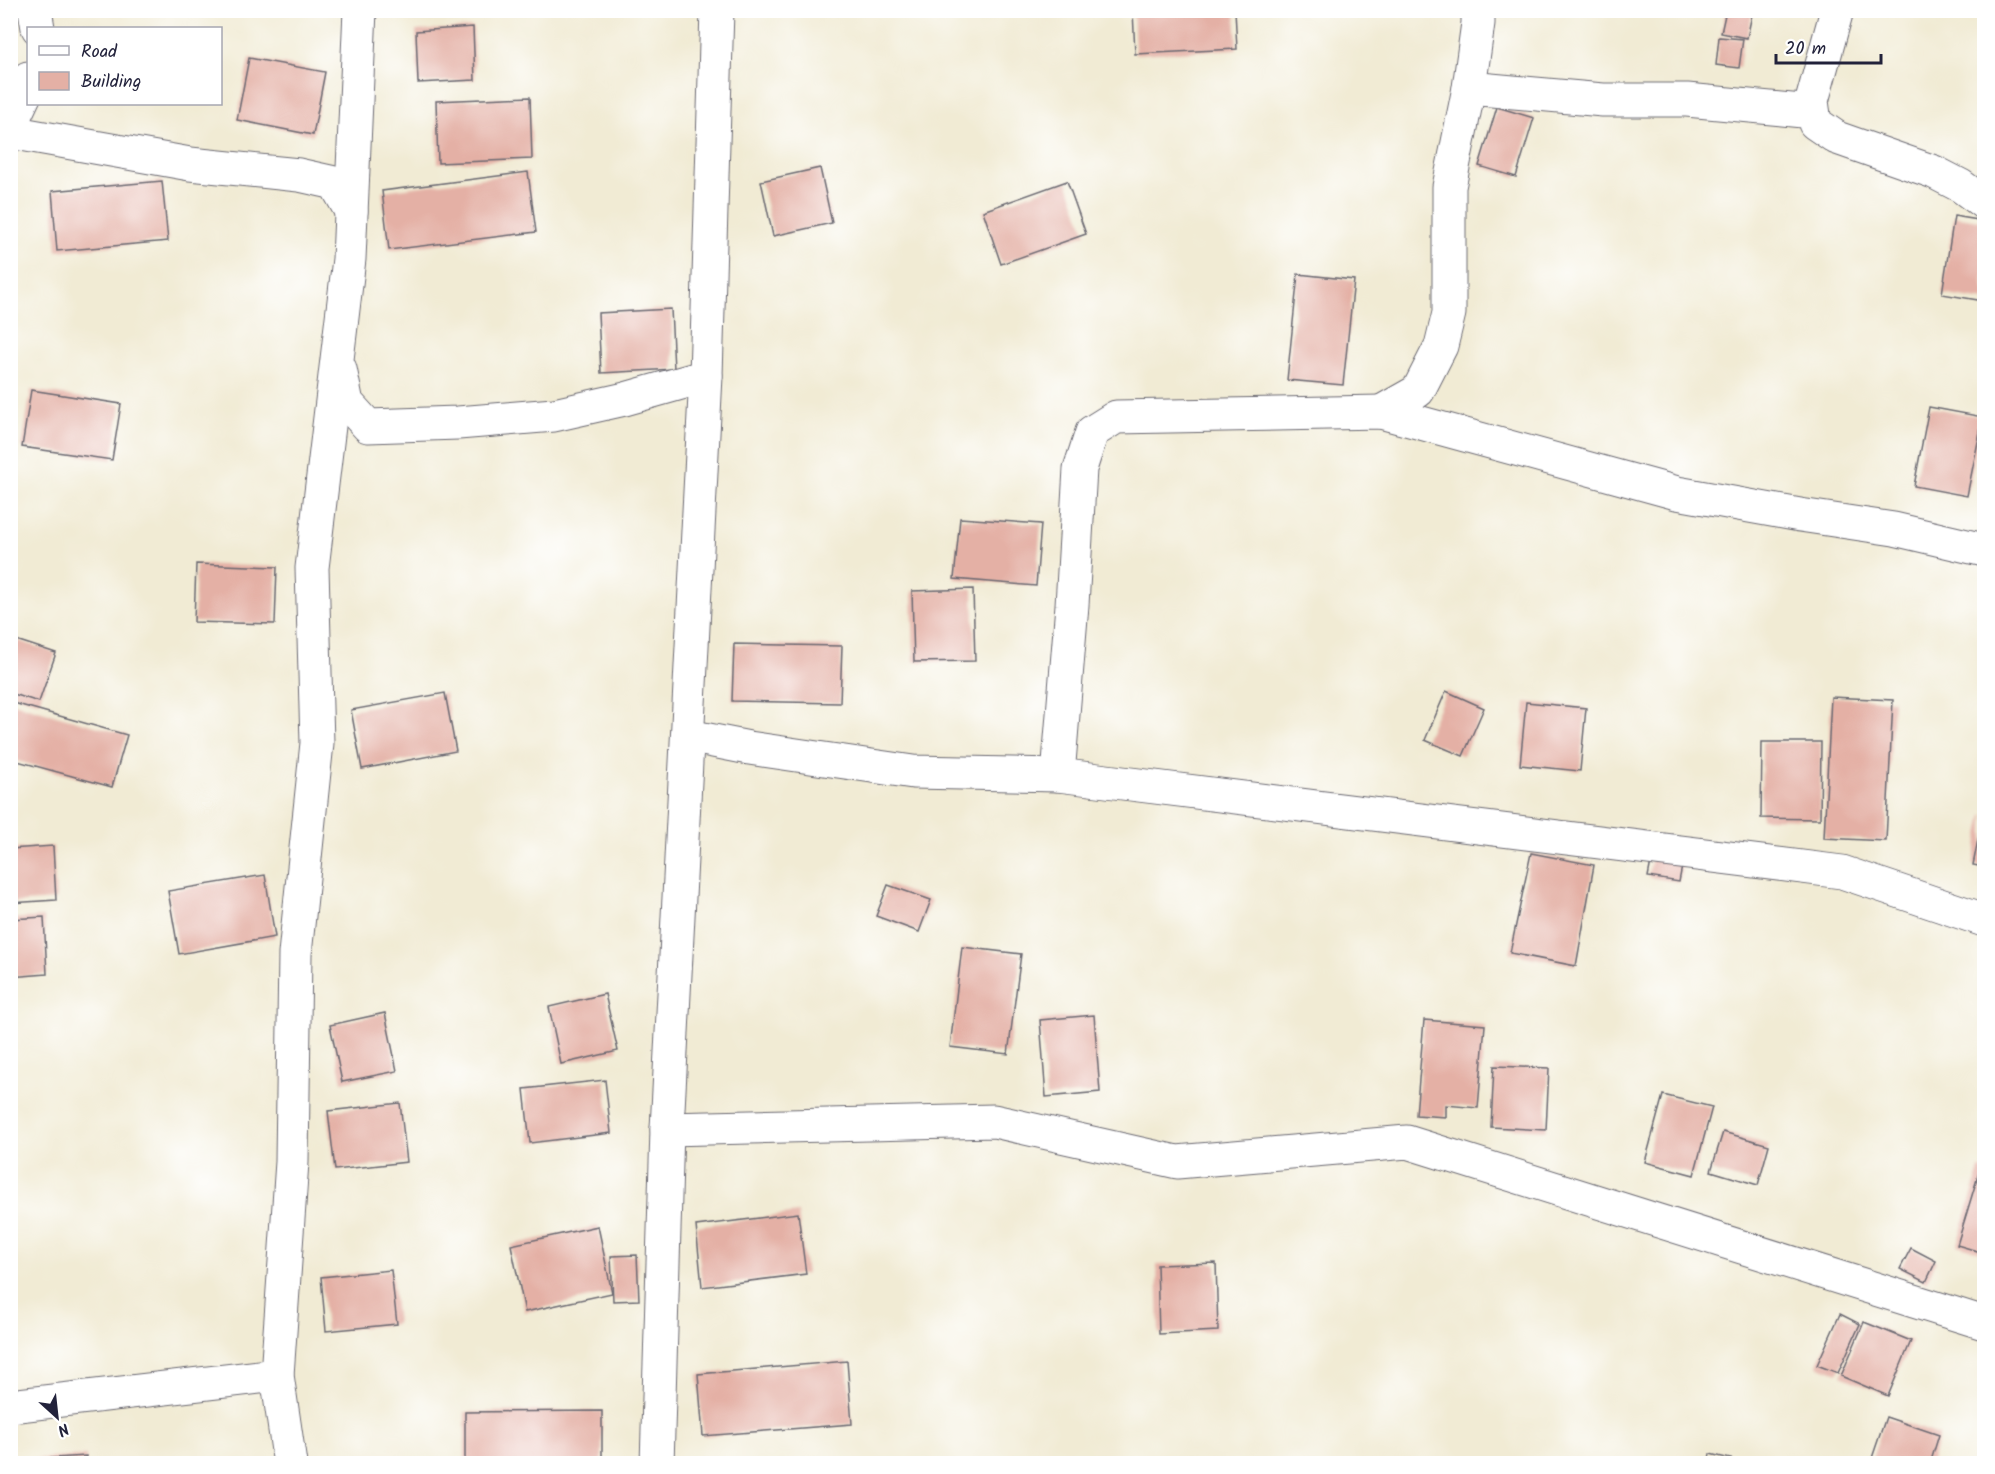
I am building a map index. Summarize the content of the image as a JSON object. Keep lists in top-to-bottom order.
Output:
{
  "legend": ["Road", "Building"],
  "scale_bar": "20 m",
  "north": "bottom right"
}
